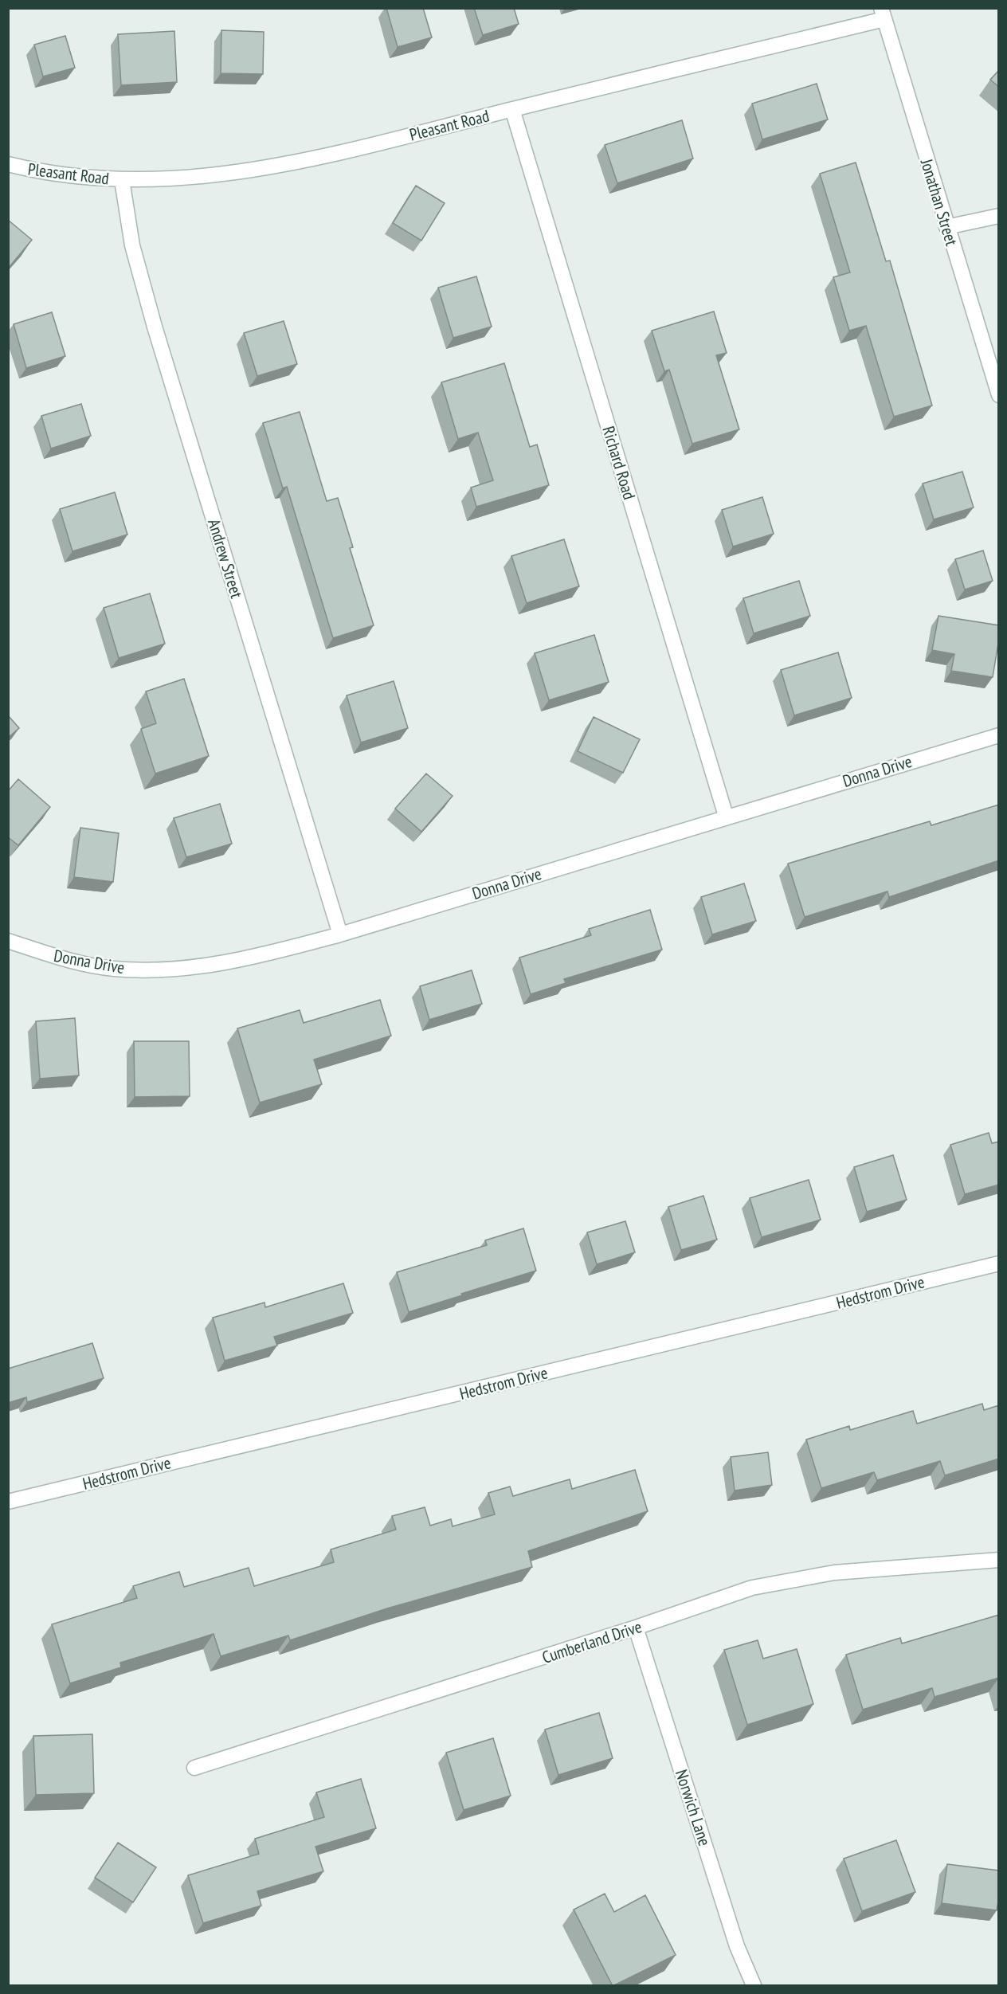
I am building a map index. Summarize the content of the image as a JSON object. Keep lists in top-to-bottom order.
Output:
{
  "streets": {
    "street": [
      "Pleasant Road",
      "Jonathan Street",
      "Richard Road",
      "Andrew Street",
      "Donna Drive",
      "Hedstrom Drive",
      "Cumberland Drive",
      "Norwich Lane"
    ]
  },
  "crossings": [
    ["Pleasant Road", "Jonathan Street"],
    ["Pleasant Road", "Richard Road"],
    ["Pleasant Road", "Andrew Street"],
    ["Richard Road", "Donna Drive"],
    ["Andrew Street", "Donna Drive"],
    ["Cumberland Drive", "Norwich Lane"]
  ]
}
